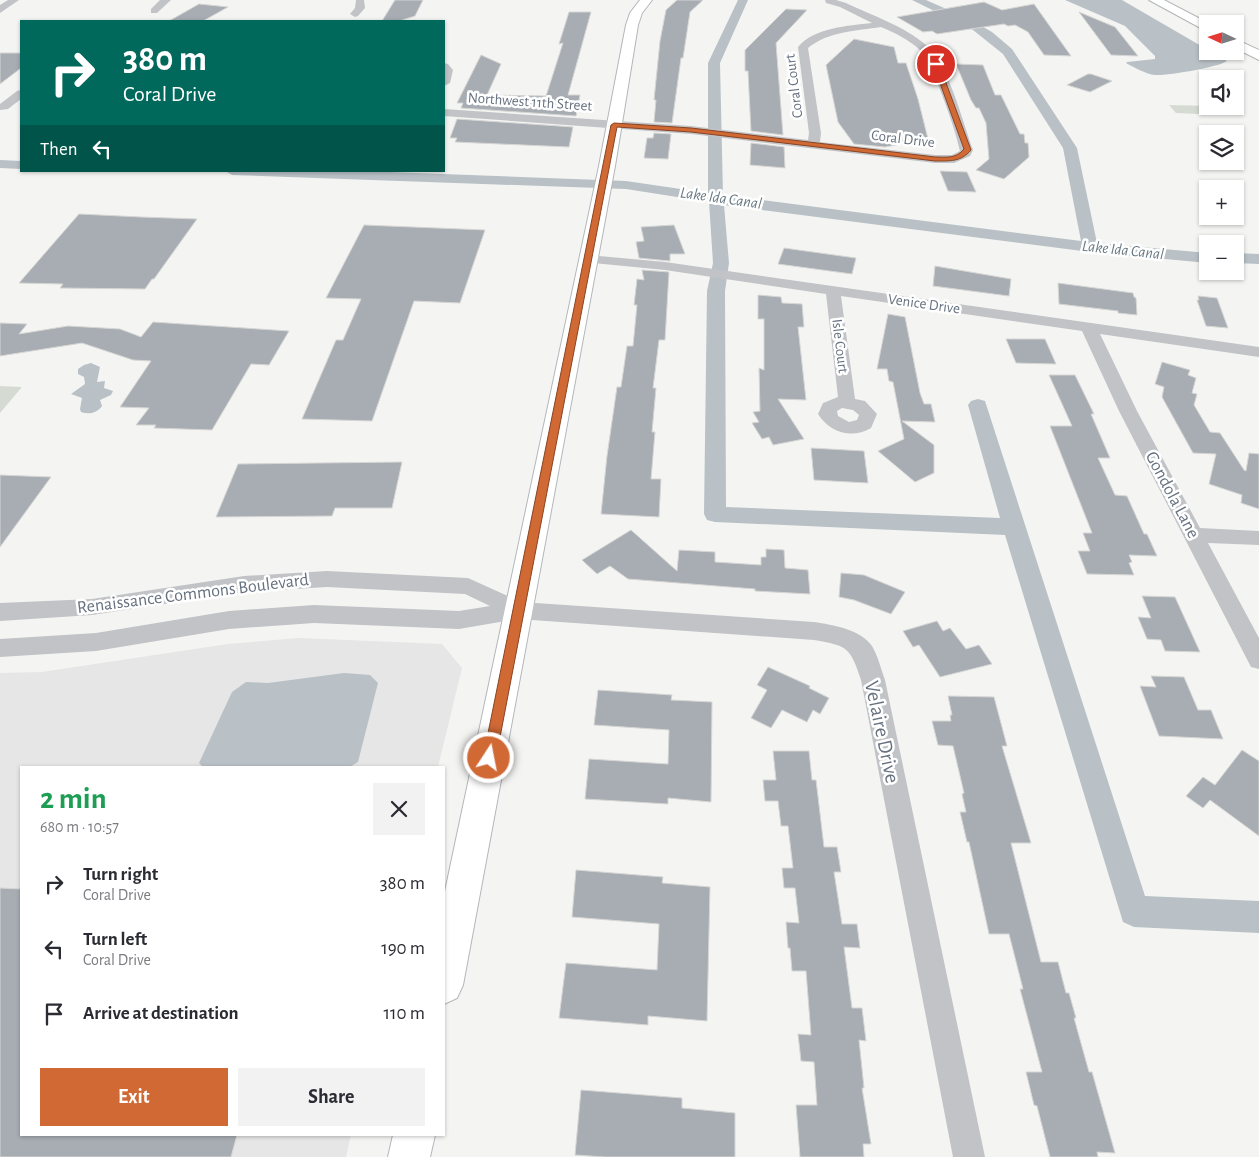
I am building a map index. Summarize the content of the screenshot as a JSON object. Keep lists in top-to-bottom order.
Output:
{
  "streets": {
    "street": [
      "Coral Court",
      "Northwest 11th Street",
      "Coral Drive",
      "Venice Drive",
      "Isle Court",
      "Gondola Lane",
      "Renaissance Commons Boulevard",
      "Velaire Drive"
    ]
  },
  "crossings": [
    ["Coral Court", "Coral Drive"],
    ["Northwest 11th Street", "Coral Drive"],
    ["Venice Drive", "Isle Court"],
    ["Venice Drive", "Gondola Lane"],
    ["Renaissance Commons Boulevard", "Velaire Drive"]
  ],
  "water": ["Lake Ida Canal"],
  "north": "left",
  "page": {
    "map_buttons": ["+", "−"],
    "turn": ["380 m", "Coral Drive"],
    "then": "Then",
    "heading": ["2 min", "680 m · 10:57"],
    "list": [
      {
        "name": "Turn right",
        "note": "Coral Drive",
        "value": "380 m"
      },
      {
        "name": "Turn left",
        "note": "Coral Drive",
        "value": "190 m"
      },
      {
        "name": "Arrive at destination",
        "value": "110 m"
      }
    ],
    "buttons": ["Exit", "Share"]
  }
}
